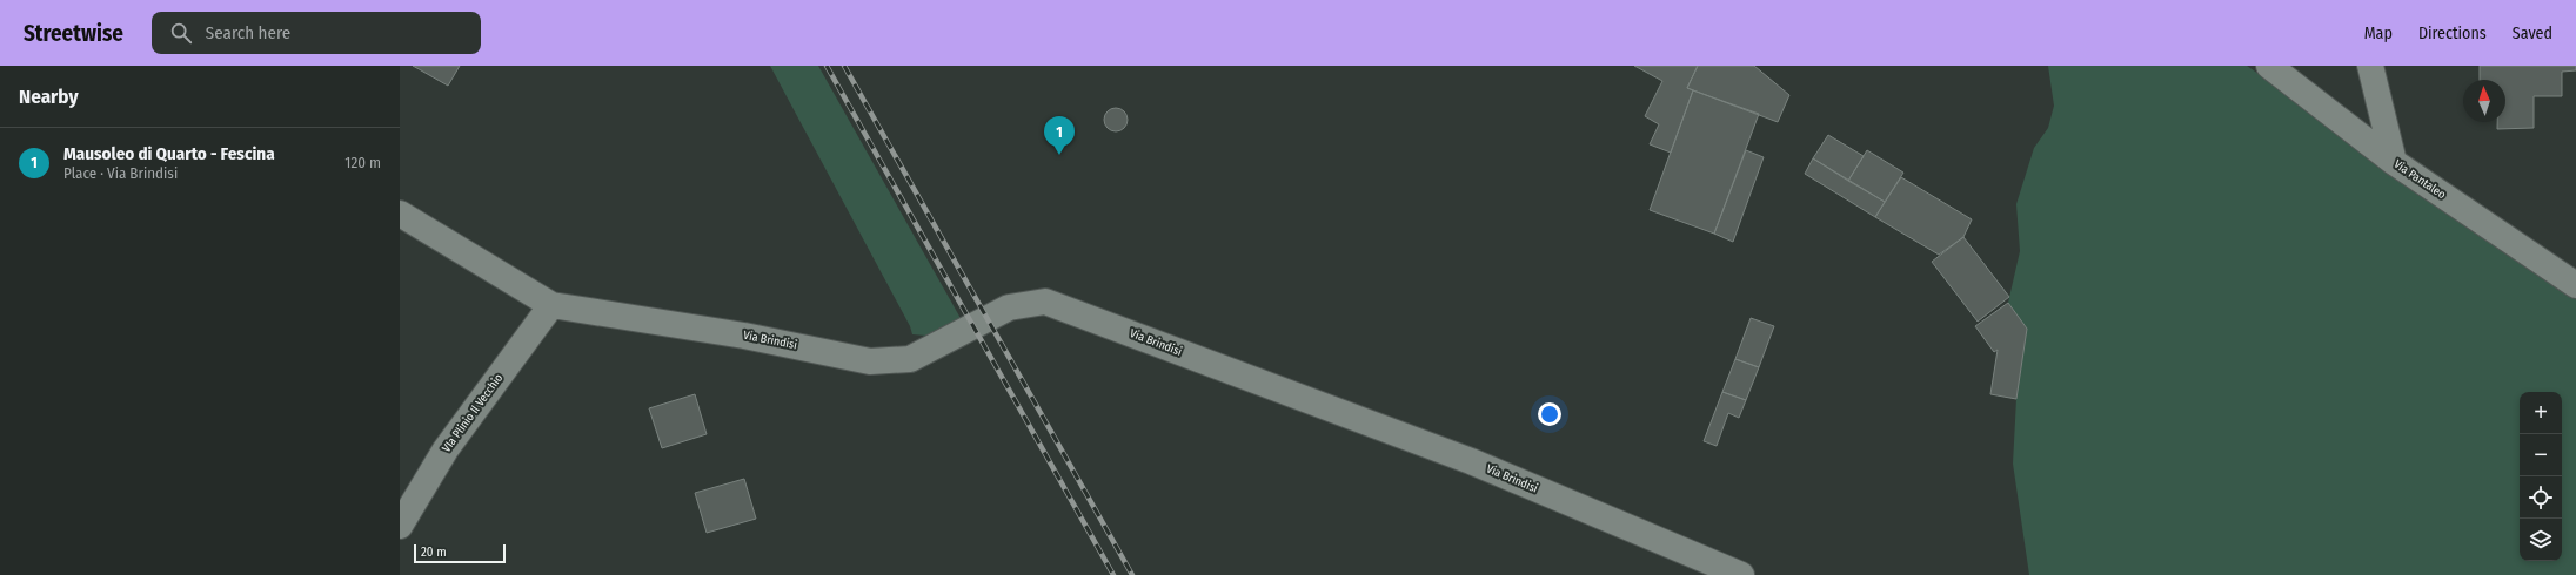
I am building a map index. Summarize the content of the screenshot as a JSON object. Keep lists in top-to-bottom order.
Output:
{
  "streets": {
    "street": ["Via Pantaleo", "Via Brindisi", "VIa Plinio Il Vecchio"]
  },
  "crossings": [
    ["Via Brindisi", "VIa Plinio Il Vecchio"]
  ],
  "scale_bar": "20 m",
  "north": "top",
  "page": {
    "header": "Streetwise",
    "search": "Search here",
    "nav": ["Map", "Directions", "Saved"],
    "heading": "Nearby",
    "pins": "1",
    "list": [
      {
        "mark": "1",
        "name": "Mausoleo di Quarto - Fescina",
        "note": "Place · Via Brindisi",
        "value": "120 m"
      }
    ],
    "map_buttons": ["+", "−"],
    "scale": "20 m"
  }
}
